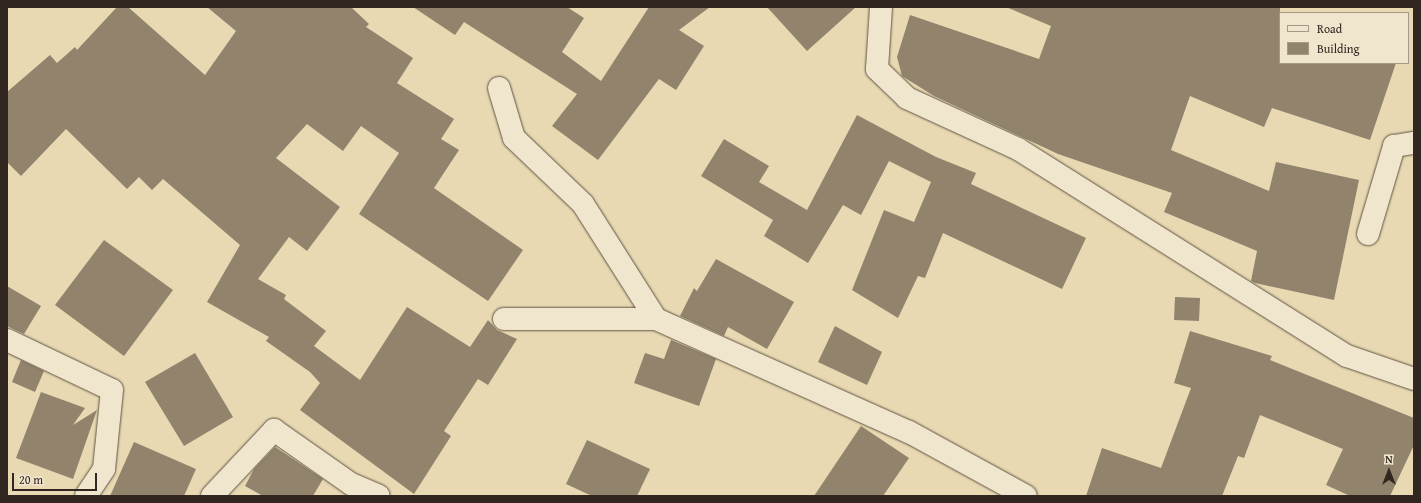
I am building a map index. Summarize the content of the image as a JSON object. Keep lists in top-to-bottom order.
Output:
{
  "legend": ["Road", "Building"],
  "scale_bar": "20 m",
  "north": "top"
}
